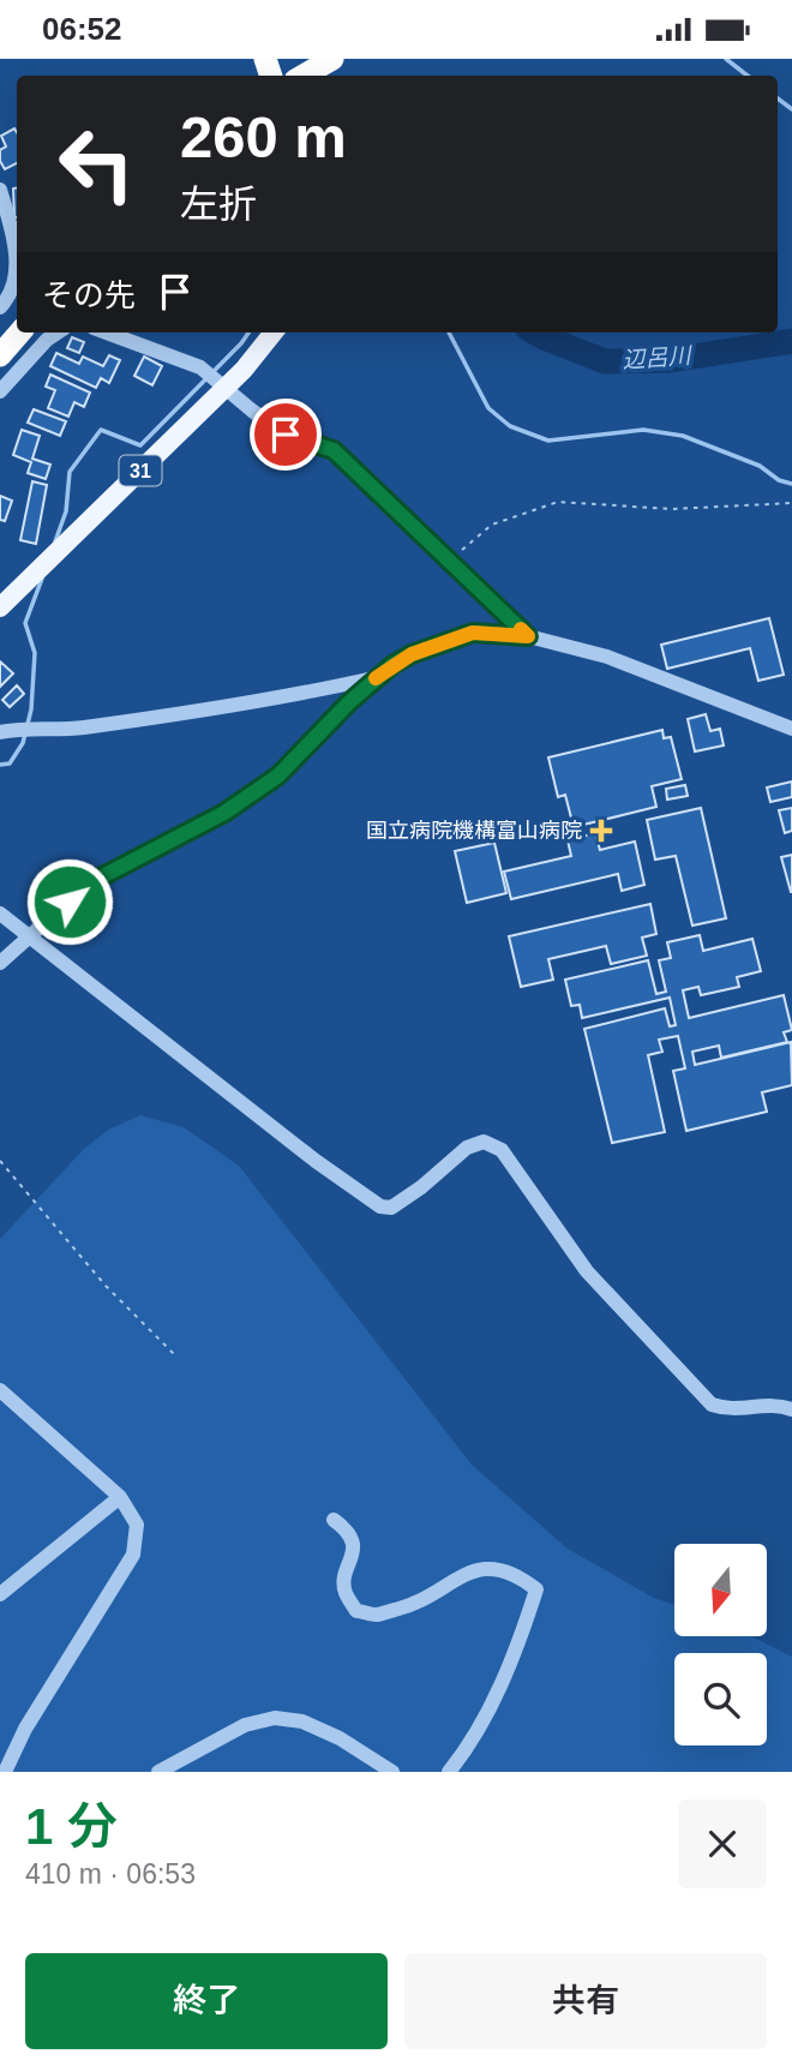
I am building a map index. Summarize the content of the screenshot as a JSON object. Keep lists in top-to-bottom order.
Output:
{
  "streets": {
    "main road": ["31"]
  },
  "water": ["辺呂川"],
  "places": {
    "health": ["国立病院機構富山病院"]
  },
  "north": "bottom",
  "page": {
    "status": "06:52",
    "turn": ["260 m", "左折"],
    "then": "その先",
    "heading": ["1 分", "410 m · 06:53"],
    "buttons": ["終了", "共有"]
  }
}
